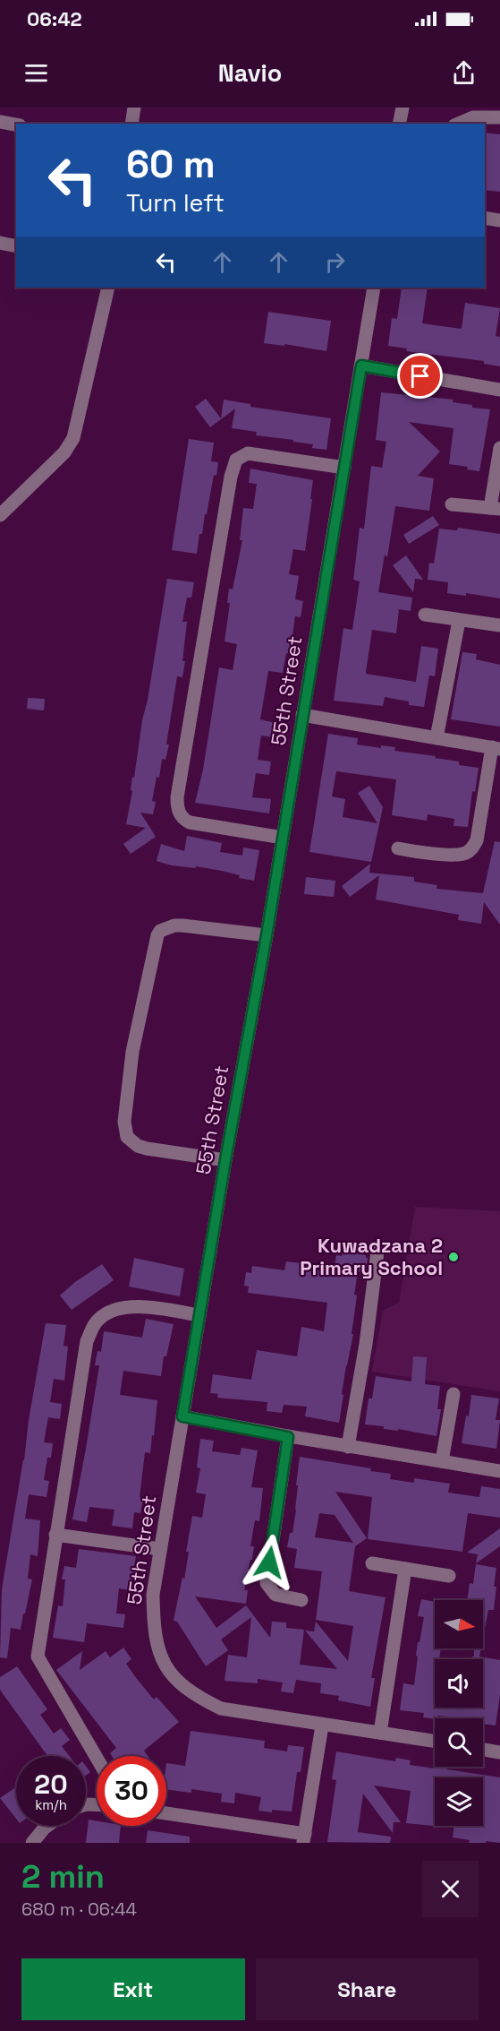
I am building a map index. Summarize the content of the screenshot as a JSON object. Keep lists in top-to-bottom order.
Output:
{
  "streets": {
    "street": ["55th Street"]
  },
  "places": ["Kuwadzana 2 Primary School"],
  "north": "right",
  "page": {
    "status": "06:42",
    "header": "Navio",
    "turn": ["60 m", "Turn left"],
    "speed": "20 km/h",
    "limit": "30",
    "heading": ["2 min", "680 m · 06:44"],
    "buttons": ["Exit", "Share"]
  }
}
